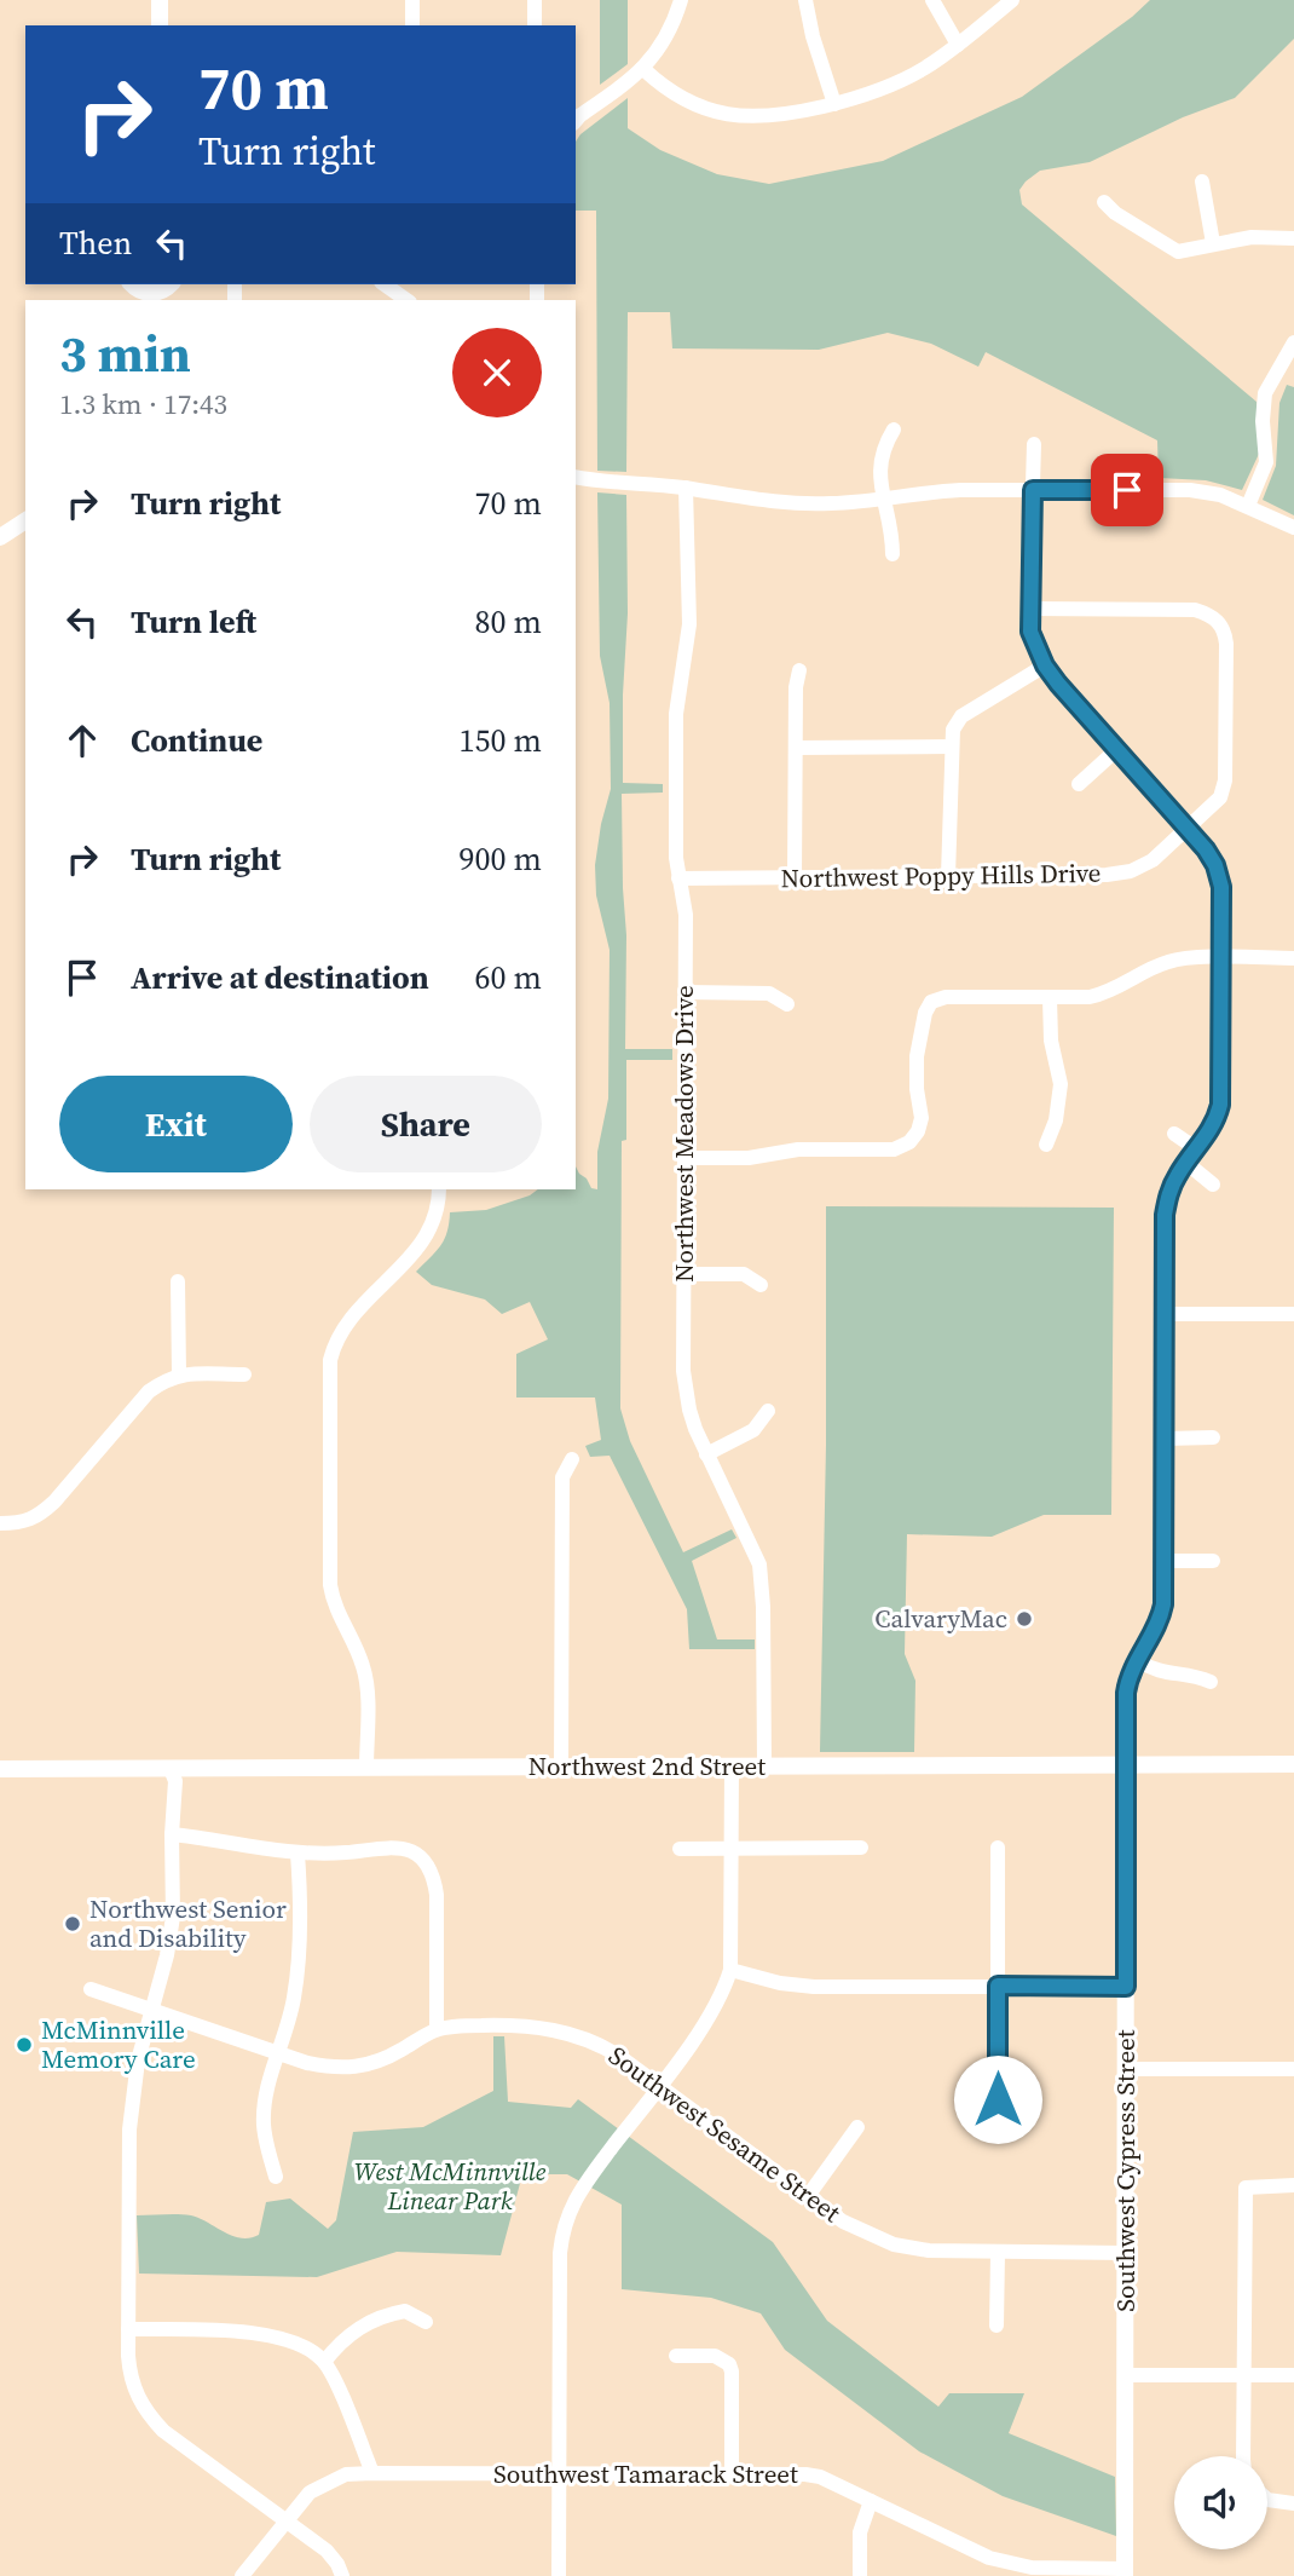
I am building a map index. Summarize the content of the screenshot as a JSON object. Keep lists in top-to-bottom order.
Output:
{
  "streets": {
    "main road": ["Northwest 2nd Street", "Southwest Cypress Street"],
    "street": [
      "Northwest Poppy Hills Drive",
      "Northwest Meadows Drive",
      "Southwest Sesame Street",
      "Southwest Tamarack Street"
    ]
  },
  "crossings": [
    ["Northwest Poppy Hills Drive", "Northwest Meadows Drive"],
    ["Northwest Meadows Drive", "Northwest 2nd Street"],
    ["Northwest 2nd Street", "Southwest Cypress Street"],
    ["Southwest Sesame Street", "Southwest Cypress Street"],
    ["Southwest Cypress Street", "Southwest Tamarack Street"]
  ],
  "parks": ["West McMinnville Linear Park"],
  "places": ["CalvaryMac", "Northwest Senior and Disability", "McMinnville Memory Care"],
  "page": {
    "turn": ["70 m", "Turn right"],
    "then": "Then",
    "heading": ["3 min", "1.3 km · 17:43"],
    "list": [
      {
        "name": "Turn right",
        "value": "70 m"
      },
      {
        "name": "Turn left",
        "value": "80 m"
      },
      {
        "name": "Continue",
        "value": "150 m"
      },
      {
        "name": "Turn right",
        "value": "900 m"
      },
      {
        "name": "Arrive at destination",
        "value": "60 m"
      }
    ],
    "buttons": ["Exit", "Share"]
  }
}
